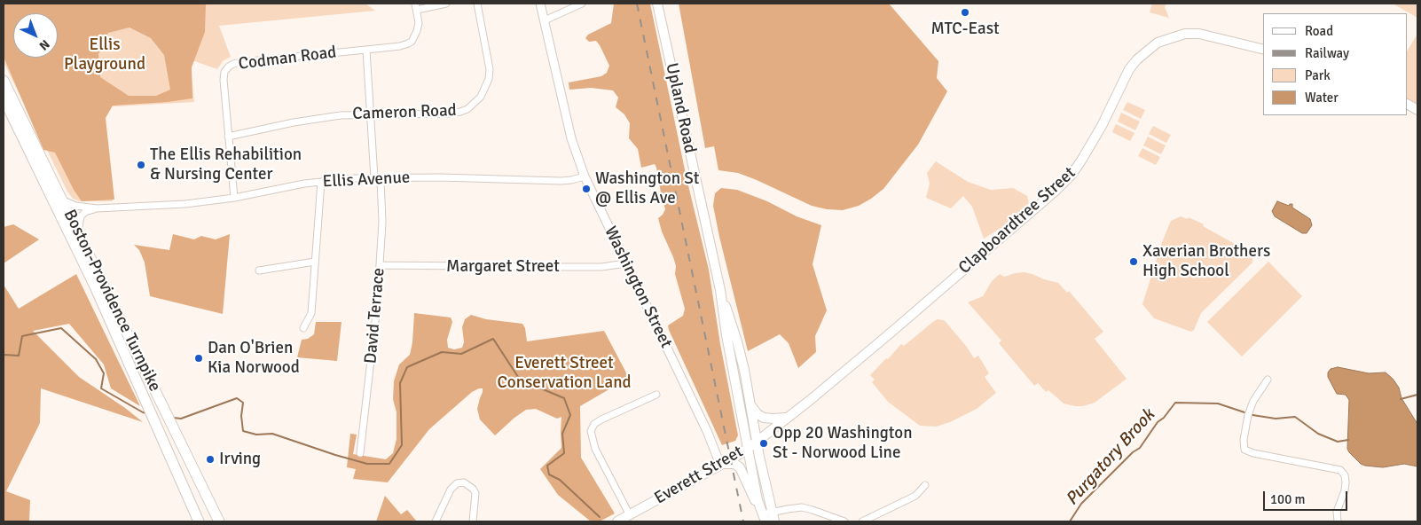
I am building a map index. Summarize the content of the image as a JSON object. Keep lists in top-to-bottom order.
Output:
{
  "streets": {
    "main road": [
      "Upland Road",
      "Clapboardtree Street",
      "Boston-Providence Turnpike",
      "Everett Street"
    ],
    "street": [
      "Codman Road",
      "Cameron Road",
      "Ellis Avenue",
      "Margaret Street",
      "Washington Street",
      "David Terrace"
    ]
  },
  "crossings": [
    ["Codman Road", "Cameron Road"],
    ["Codman Road", "Ellis Avenue"],
    ["Codman Road", "David Terrace"],
    ["Upland Road", "Clapboardtree Street"],
    ["Upland Road", "Everett Street"],
    ["Cameron Road", "David Terrace"],
    ["Ellis Avenue", "Washington Street"],
    ["Ellis Avenue", "Boston-Providence Turnpike"],
    ["Ellis Avenue", "David Terrace"],
    ["Clapboardtree Street", "Everett Street"],
    ["Margaret Street", "Washington Street"],
    ["Margaret Street", "David Terrace"],
    ["Washington Street", "Everett Street"]
  ],
  "water": ["Purgatory Brook"],
  "parks": ["Ellis Playground", "Everett Street Conservation Land"],
  "places": [
    "MTC-East",
    "The Ellis Rehabilition & Nursing Center",
    "Washington St @ Ellis Ave",
    "Xaverian Brothers High School",
    "Dan O'Brien Kia Norwood",
    "Opp 20 Washington St - Norwood Line",
    "Irving"
  ],
  "legend": [
    "Road",
    "Railway",
    "Park",
    "Water"
  ],
  "scale_bar": "100 m",
  "north": "bottom right"
}
